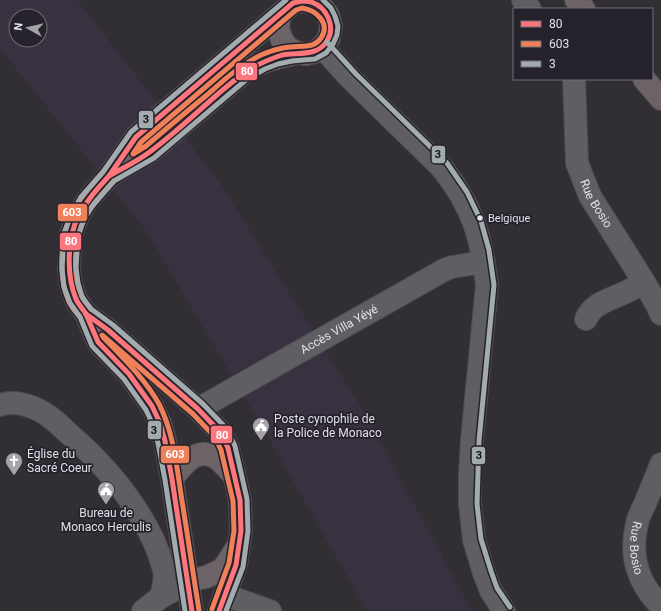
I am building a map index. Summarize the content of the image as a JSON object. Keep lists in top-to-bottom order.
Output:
{
  "streets": {
    "street": ["Rue Bosio", "Accès Villa Yéyé"]
  },
  "places": {
    "other": ["Belgique"],
    "public building": ["Poste cynophile de la Police de Monaco", "Bureau de Monaco Herculis"],
    "church": ["Église du Sacré Coeur"]
  },
  "lines": ["transit line 3", "transit line 80", "transit line 603"],
  "legend": ["80", "603", "3"],
  "north": "left"
}
